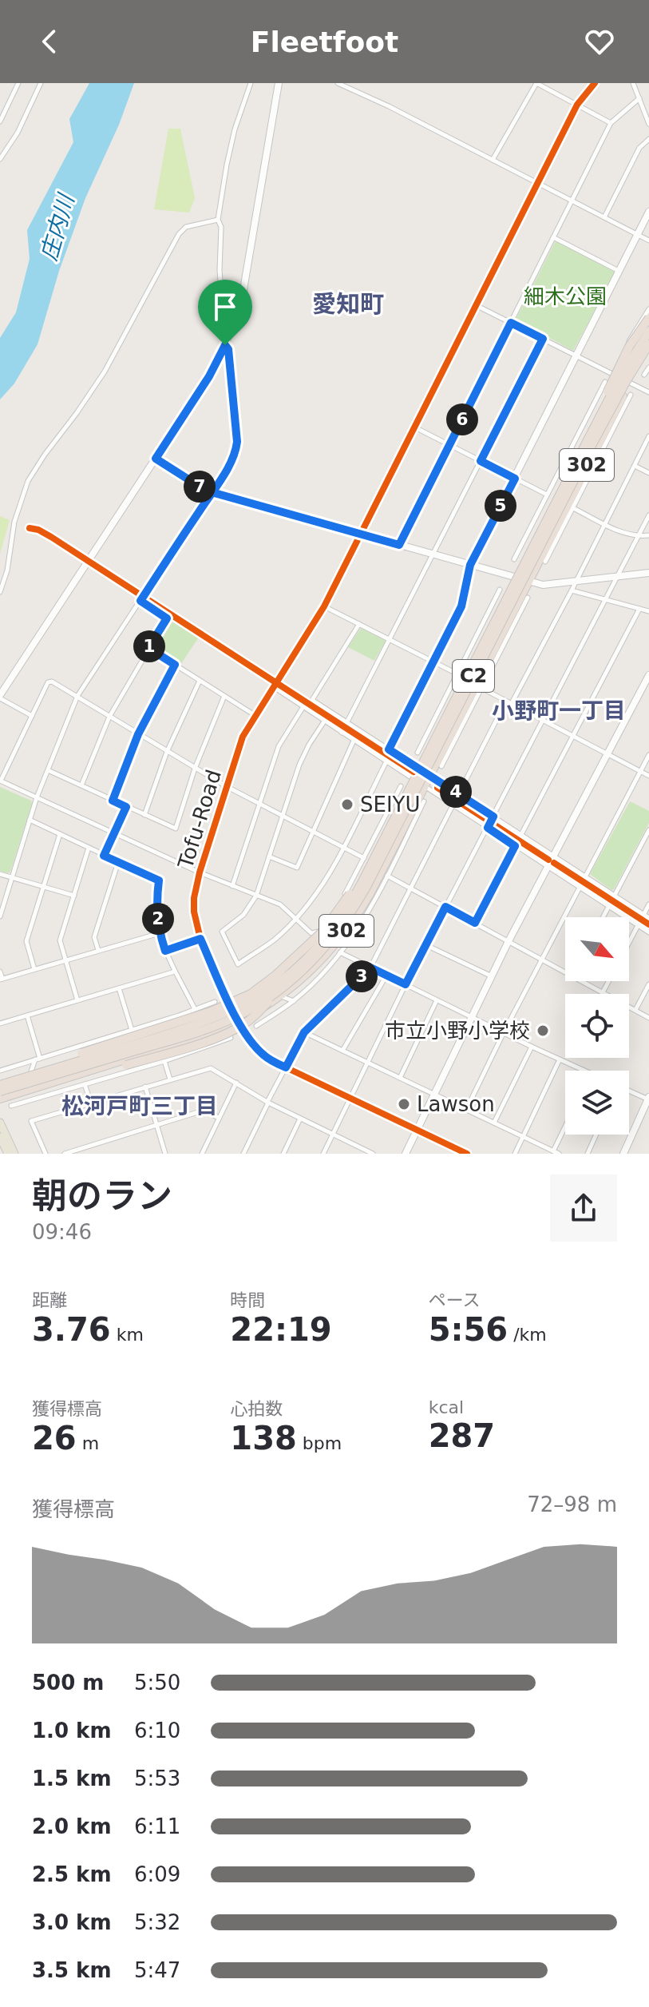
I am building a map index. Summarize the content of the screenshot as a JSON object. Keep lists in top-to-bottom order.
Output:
{
  "streets": {
    "highway": ["302", "C2"],
    "street": ["Tofu-Road"]
  },
  "crossings": [
    ["302", "C2"],
    ["302", "Tofu-Road"]
  ],
  "districts": ["愛知町", "小野町一丁目", "松河戸町三丁目"],
  "water": ["庄内川"],
  "parks": ["細木公園"],
  "places": ["SEIYU", "市立小野小学校", "Lawson"],
  "north": "bottom right",
  "page": {
    "header": "Fleetfoot",
    "pins": [
      "6",
      "7",
      "5",
      "1",
      "4",
      "2",
      "3"
    ],
    "heading": ["朝のラン", "09:46"],
    "stats": [
      ["距離", "3.76 km"],
      ["時間", "22:19"],
      ["ペース", "5:56 /km"],
      ["獲得標高", "26 m"],
      ["心拍数", "138 bpm"],
      ["kcal", "287"]
    ],
    "chart": ["獲得標高", "72–98 m"],
    "list": [
      {
        "name": "500 m",
        "note": "5:50"
      },
      {
        "name": "1.0 km",
        "note": "6:10"
      },
      {
        "name": "1.5 km",
        "note": "5:53"
      },
      {
        "name": "2.0 km",
        "note": "6:11"
      },
      {
        "name": "2.5 km",
        "note": "6:09"
      },
      {
        "name": "3.0 km",
        "note": "5:32"
      },
      {
        "name": "3.5 km",
        "note": "5:47"
      }
    ]
  }
}
